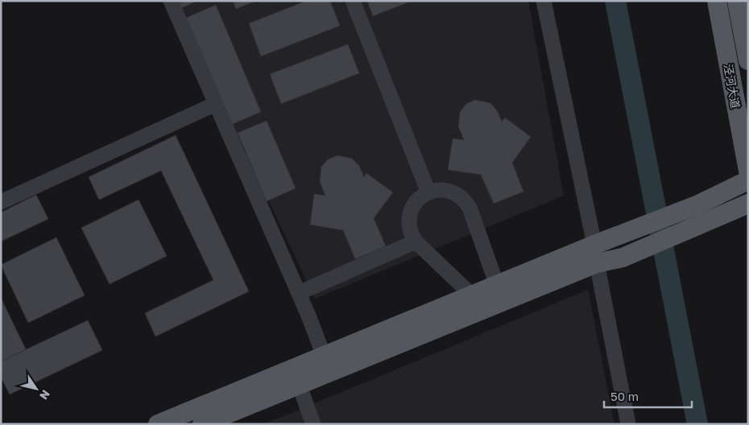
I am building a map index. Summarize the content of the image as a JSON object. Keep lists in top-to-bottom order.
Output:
{
  "streets": {
    "main road": ["泾河大道"]
  },
  "scale_bar": "50 m",
  "north": "bottom right"
}
